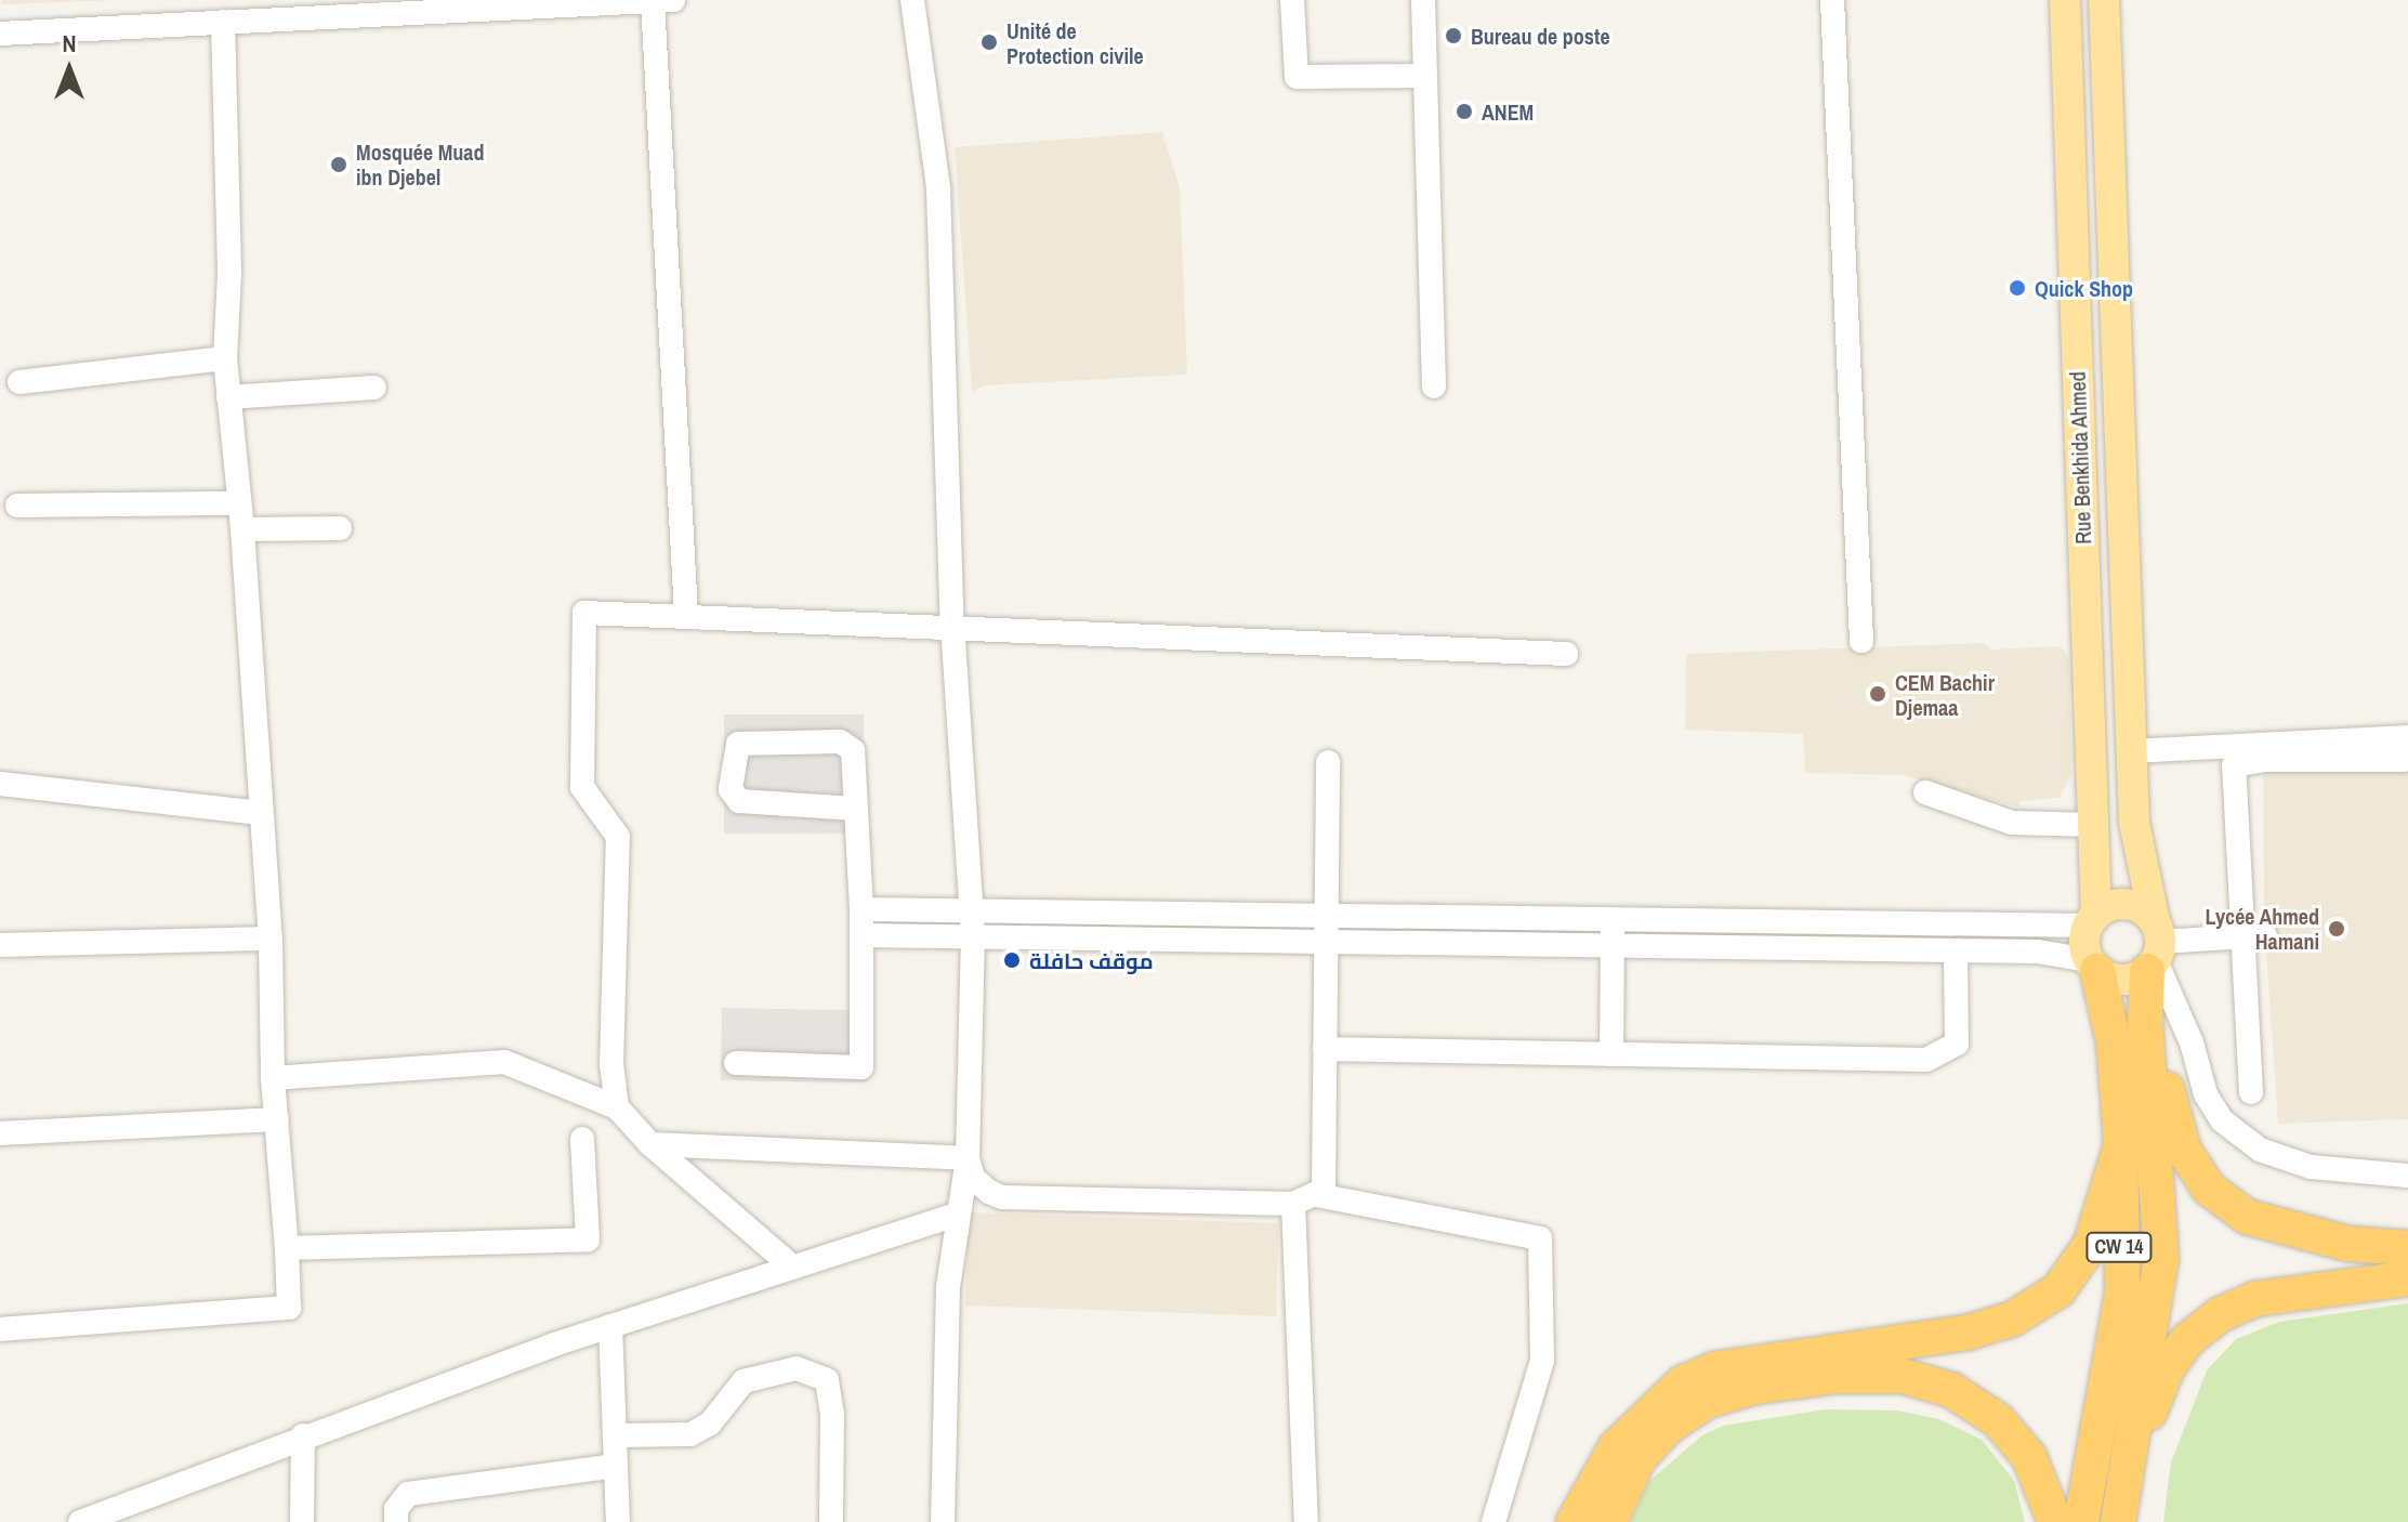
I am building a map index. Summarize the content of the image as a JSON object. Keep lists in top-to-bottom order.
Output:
{
  "streets": {
    "highway": ["CW 14"],
    "main road": ["Rue Benkhida Ahmed"]
  },
  "crossings": [
    ["Rue Benkhida Ahmed", "CW 14"]
  ],
  "places": [
    "Bureau de poste",
    "Unité de Protection civile",
    "ANEM",
    "Mosquée Muad ibn Djebel",
    "Quick Shop",
    "CEM Bachir Djemaa",
    "Lycée Ahmed Hamani",
    "موقف حافلة"
  ],
  "north": "top"
}
